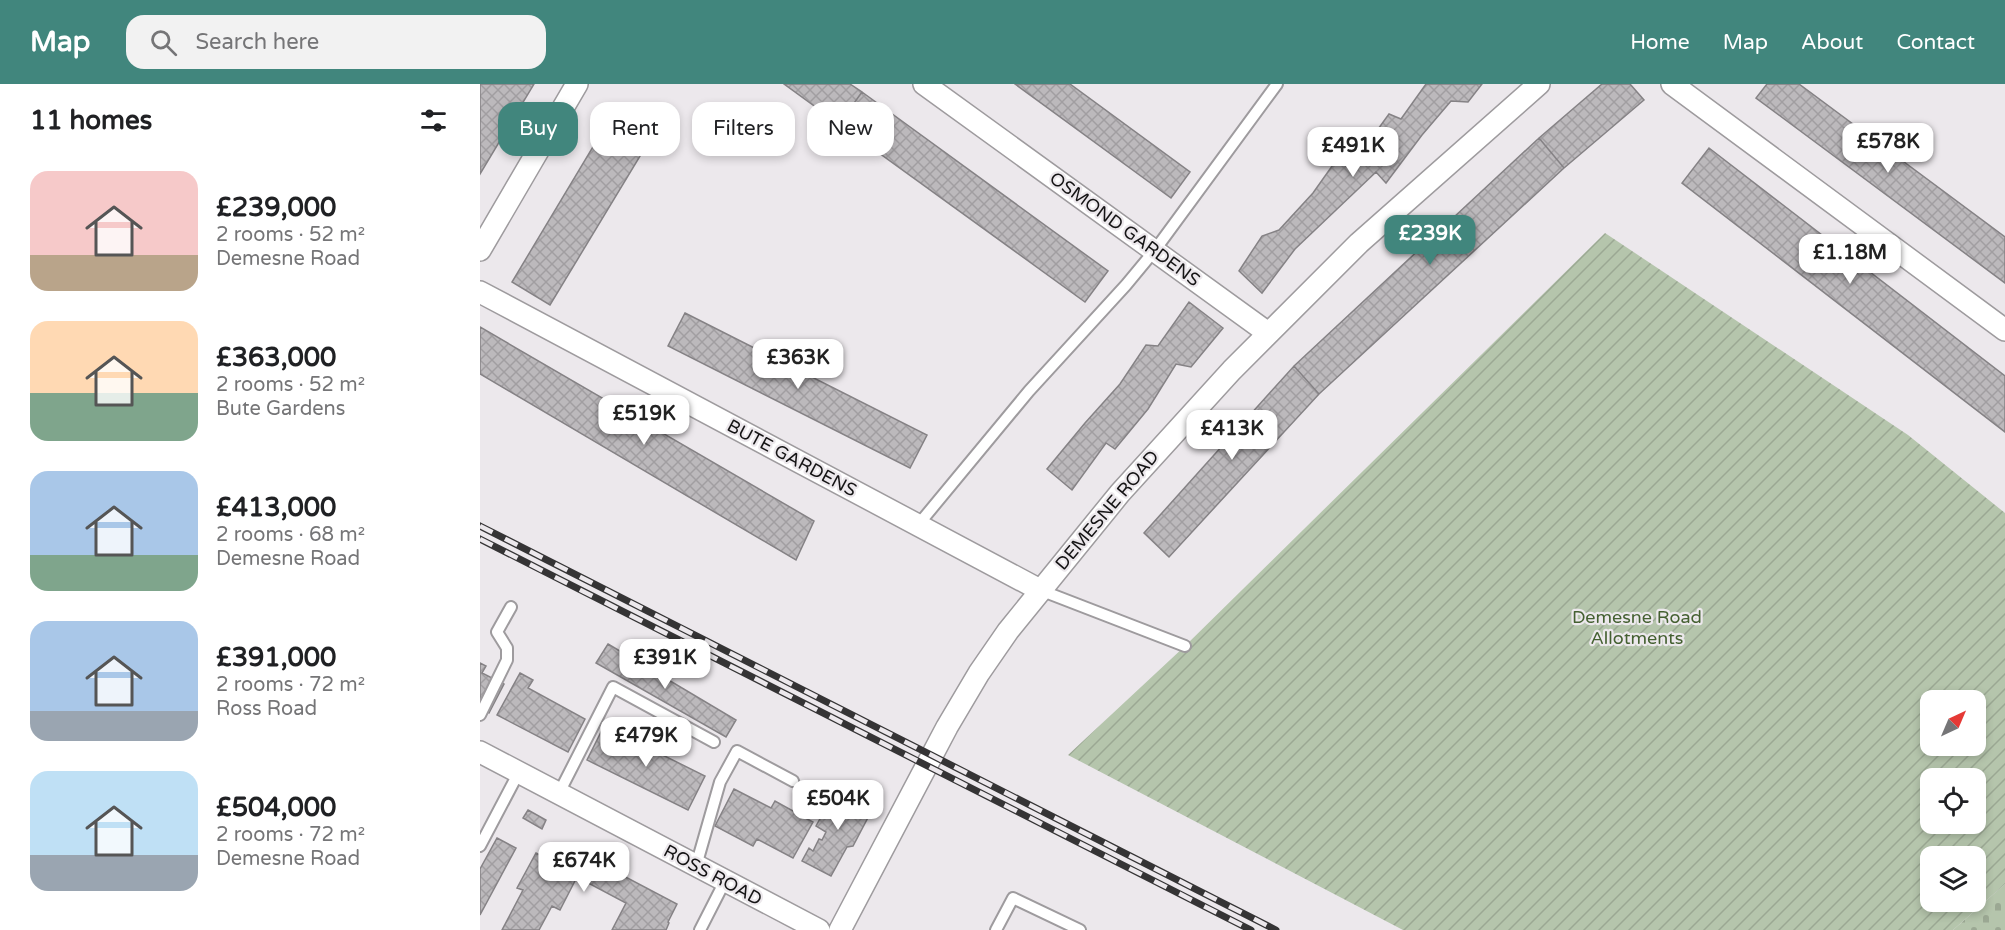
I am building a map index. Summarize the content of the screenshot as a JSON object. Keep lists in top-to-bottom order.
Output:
{
  "streets": {
    "street": [
      "OSMOND GARDENS",
      "BUTE GARDENS",
      "DEMESNE ROAD",
      "ROSS ROAD"
    ]
  },
  "crossings": [
    ["OSMOND GARDENS", "DEMESNE ROAD"],
    ["BUTE GARDENS", "DEMESNE ROAD"]
  ],
  "parks": ["Demesne Road Allotments"],
  "north": "top right",
  "page": {
    "header": "Map",
    "search": "Search here",
    "nav": [
      "Home",
      "Map",
      "About",
      "Contact"
    ],
    "heading": "11 homes",
    "chip": [
      "Buy",
      "Rent",
      "Filters",
      "New"
    ],
    "price": [
      "£578K",
      "£491K",
      "£239K",
      "£1.18M",
      "£363K",
      "£519K",
      "£413K",
      "£391K",
      "£479K",
      "£504K",
      "£674K"
    ],
    "list": [
      {
        "name": "£239,000",
        "note": "2 rooms · 52 m² · Demesne Road"
      },
      {
        "name": "£363,000",
        "note": "2 rooms · 52 m² · Bute Gardens"
      },
      {
        "name": "£413,000",
        "note": "2 rooms · 68 m² · Demesne Road"
      },
      {
        "name": "£391,000",
        "note": "2 rooms · 72 m² · Ross Road"
      },
      {
        "name": "£504,000",
        "note": "2 rooms · 72 m² · Demesne Road"
      }
    ]
  }
}
